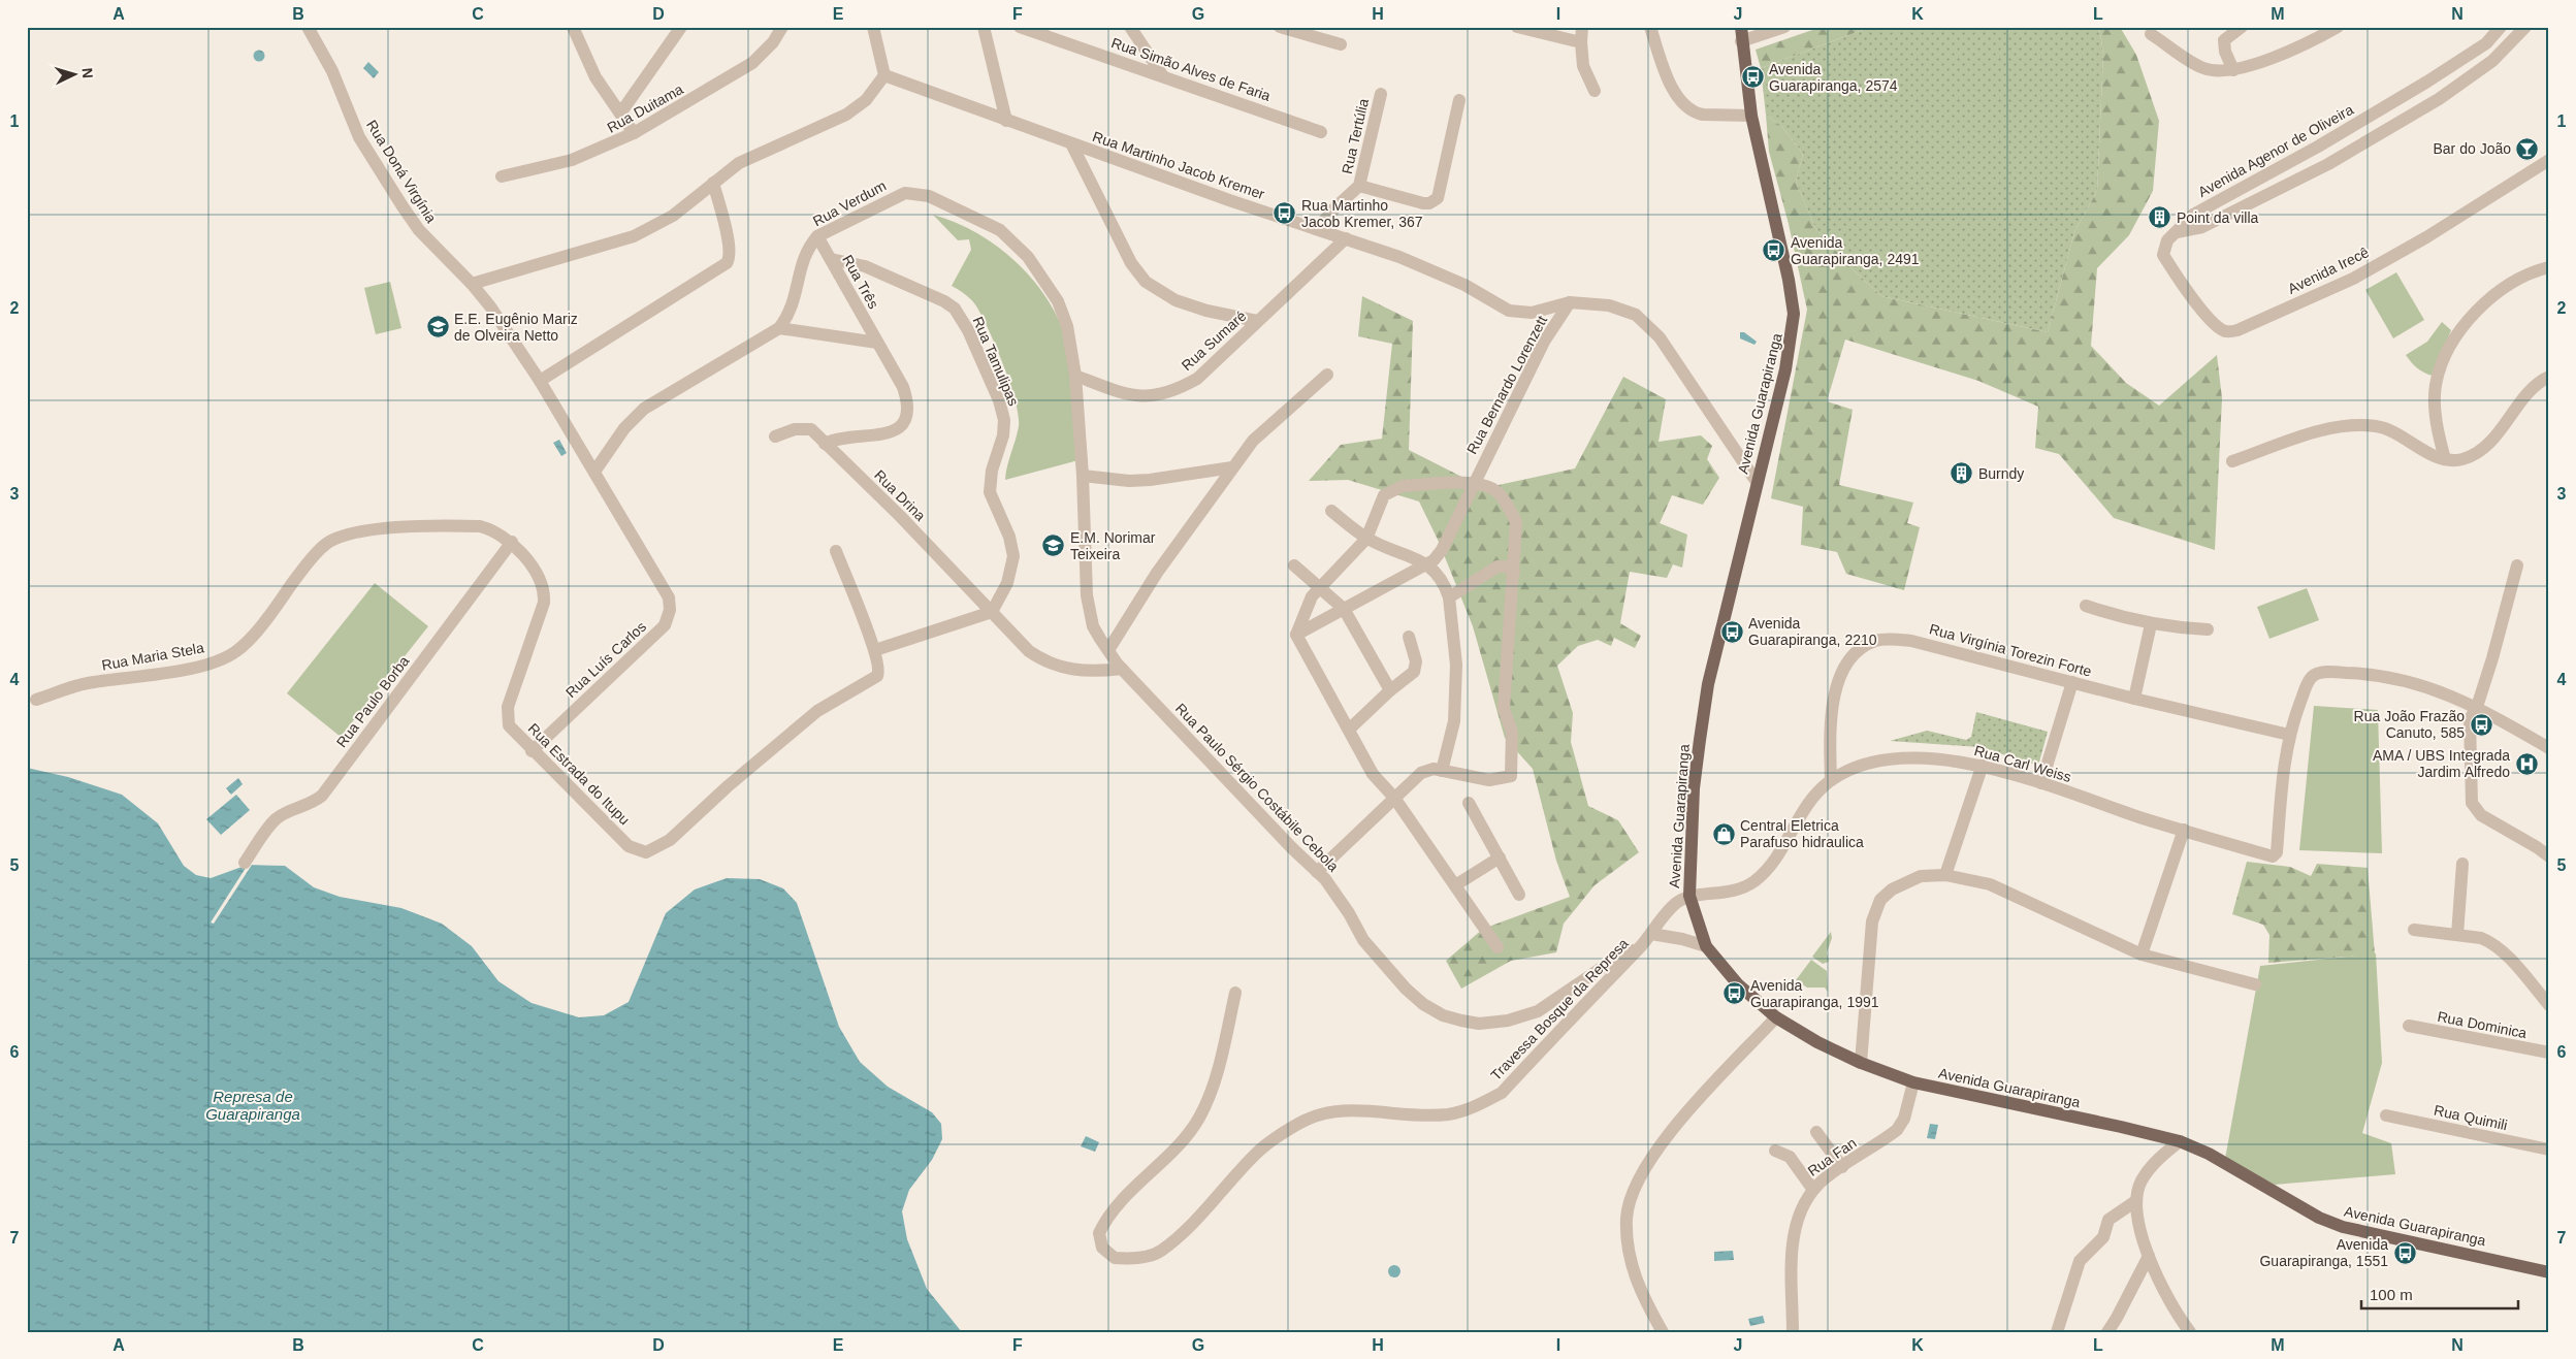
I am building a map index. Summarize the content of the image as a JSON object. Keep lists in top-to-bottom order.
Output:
{
  "streets": {
    "main road": ["Avenida Guarapiranga"],
    "street": [
      "Rua Simão Alves de Faria",
      "Rua Duitama",
      "Rua Tertúlia",
      "Avenida Agenor de Oliveira",
      "Rua Martinho Jacob Kremer",
      "Rua Doná Virgínia",
      "Rua Verdum",
      "Avenida Irecê",
      "Rua Três",
      "Rua Sumaré",
      "Rua Tamulipas",
      "Rua Bernardo Lorenzett",
      "Rua Drina",
      "Rua Virgínia Torezin Forte",
      "Rua Maria Stela",
      "Rua Luís Carlos",
      "Rua Paulo Borba",
      "Rua Carl Weiss",
      "Rua Estrada do Itupu",
      "Rua Paulo Sérgio Costábile Cebola",
      "Travessa Bosque da Represa",
      "Rua Dominica",
      "Rua Quimili",
      "Rua Fan"
    ]
  },
  "crossings": [
    ["Rua Tertúlia", "Rua Martinho Jacob Kremer"],
    ["Avenida Agenor de Oliveira", "Avenida Irecê"],
    ["Rua Martinho Jacob Kremer", "Rua Sumaré"],
    ["Rua Martinho Jacob Kremer", "Rua Bernardo Lorenzett"],
    ["Rua Martinho Jacob Kremer", "Avenida Guarapiranga"],
    ["Rua Doná Virgínia", "Rua Verdum"],
    ["Rua Doná Virgínia", "Rua Luís Carlos"],
    ["Rua Verdum", "Rua Três"],
    ["Rua Verdum", "Rua Sumaré"],
    ["Rua Verdum", "Rua Luís Carlos"],
    ["Rua Verdum", "Rua Paulo Sérgio Costábile Cebola"],
    ["Rua Três", "Rua Tamulipas"],
    ["Rua Três", "Rua Drina"],
    ["Rua Tamulipas", "Rua Drina"],
    ["Avenida Guarapiranga", "Rua Carl Weiss"],
    ["Avenida Guarapiranga", "Travessa Bosque da Represa"],
    ["Avenida Guarapiranga", "Rua Fan"],
    ["Rua Virgínia Torezin Forte", "Rua Carl Weiss"],
    ["Rua Maria Stela", "Rua Estrada do Itupu"],
    ["Rua Luís Carlos", "Rua Estrada do Itupu"],
    ["Rua Paulo Borba", "Rua Estrada do Itupu"],
    ["Rua Carl Weiss", "Travessa Bosque da Represa"],
    ["Rua Paulo Sérgio Costábile Cebola", "Travessa Bosque da Represa"]
  ],
  "water": ["Represa de Guarapiranga"],
  "places": {
    "bus stop": [
      "Avenida Guarapiranga, 2574",
      "Rua Martinho Jacob Kremer, 367",
      "Avenida Guarapiranga, 2491",
      "Avenida Guarapiranga, 2210",
      "Rua João Frazão Canuto, 585",
      "Avenida Guarapiranga, 1991",
      "Avenida Guarapiranga, 1551"
    ],
    "bar": ["Bar do João"],
    "building": ["Point da villa", "Burndy"],
    "school or university": ["E.E. Eugênio Mariz de Olveira Netto", "E.M. Norimar Teixeira"],
    "hospital": ["AMA / UBS Integrada Jardim Alfredo"],
    "shop": ["Central Eletrica Parafuso hidraulica"]
  },
  "scale_bar": "100 m",
  "north": "right",
  "grid": {
    "columns": [
      "A",
      "B",
      "C",
      "D",
      "E",
      "F",
      "G",
      "H",
      "I",
      "J",
      "K",
      "L",
      "M",
      "N"
    ],
    "rows": [
      "1",
      "2",
      "3",
      "4",
      "5",
      "6",
      "7"
    ]
  }
}
